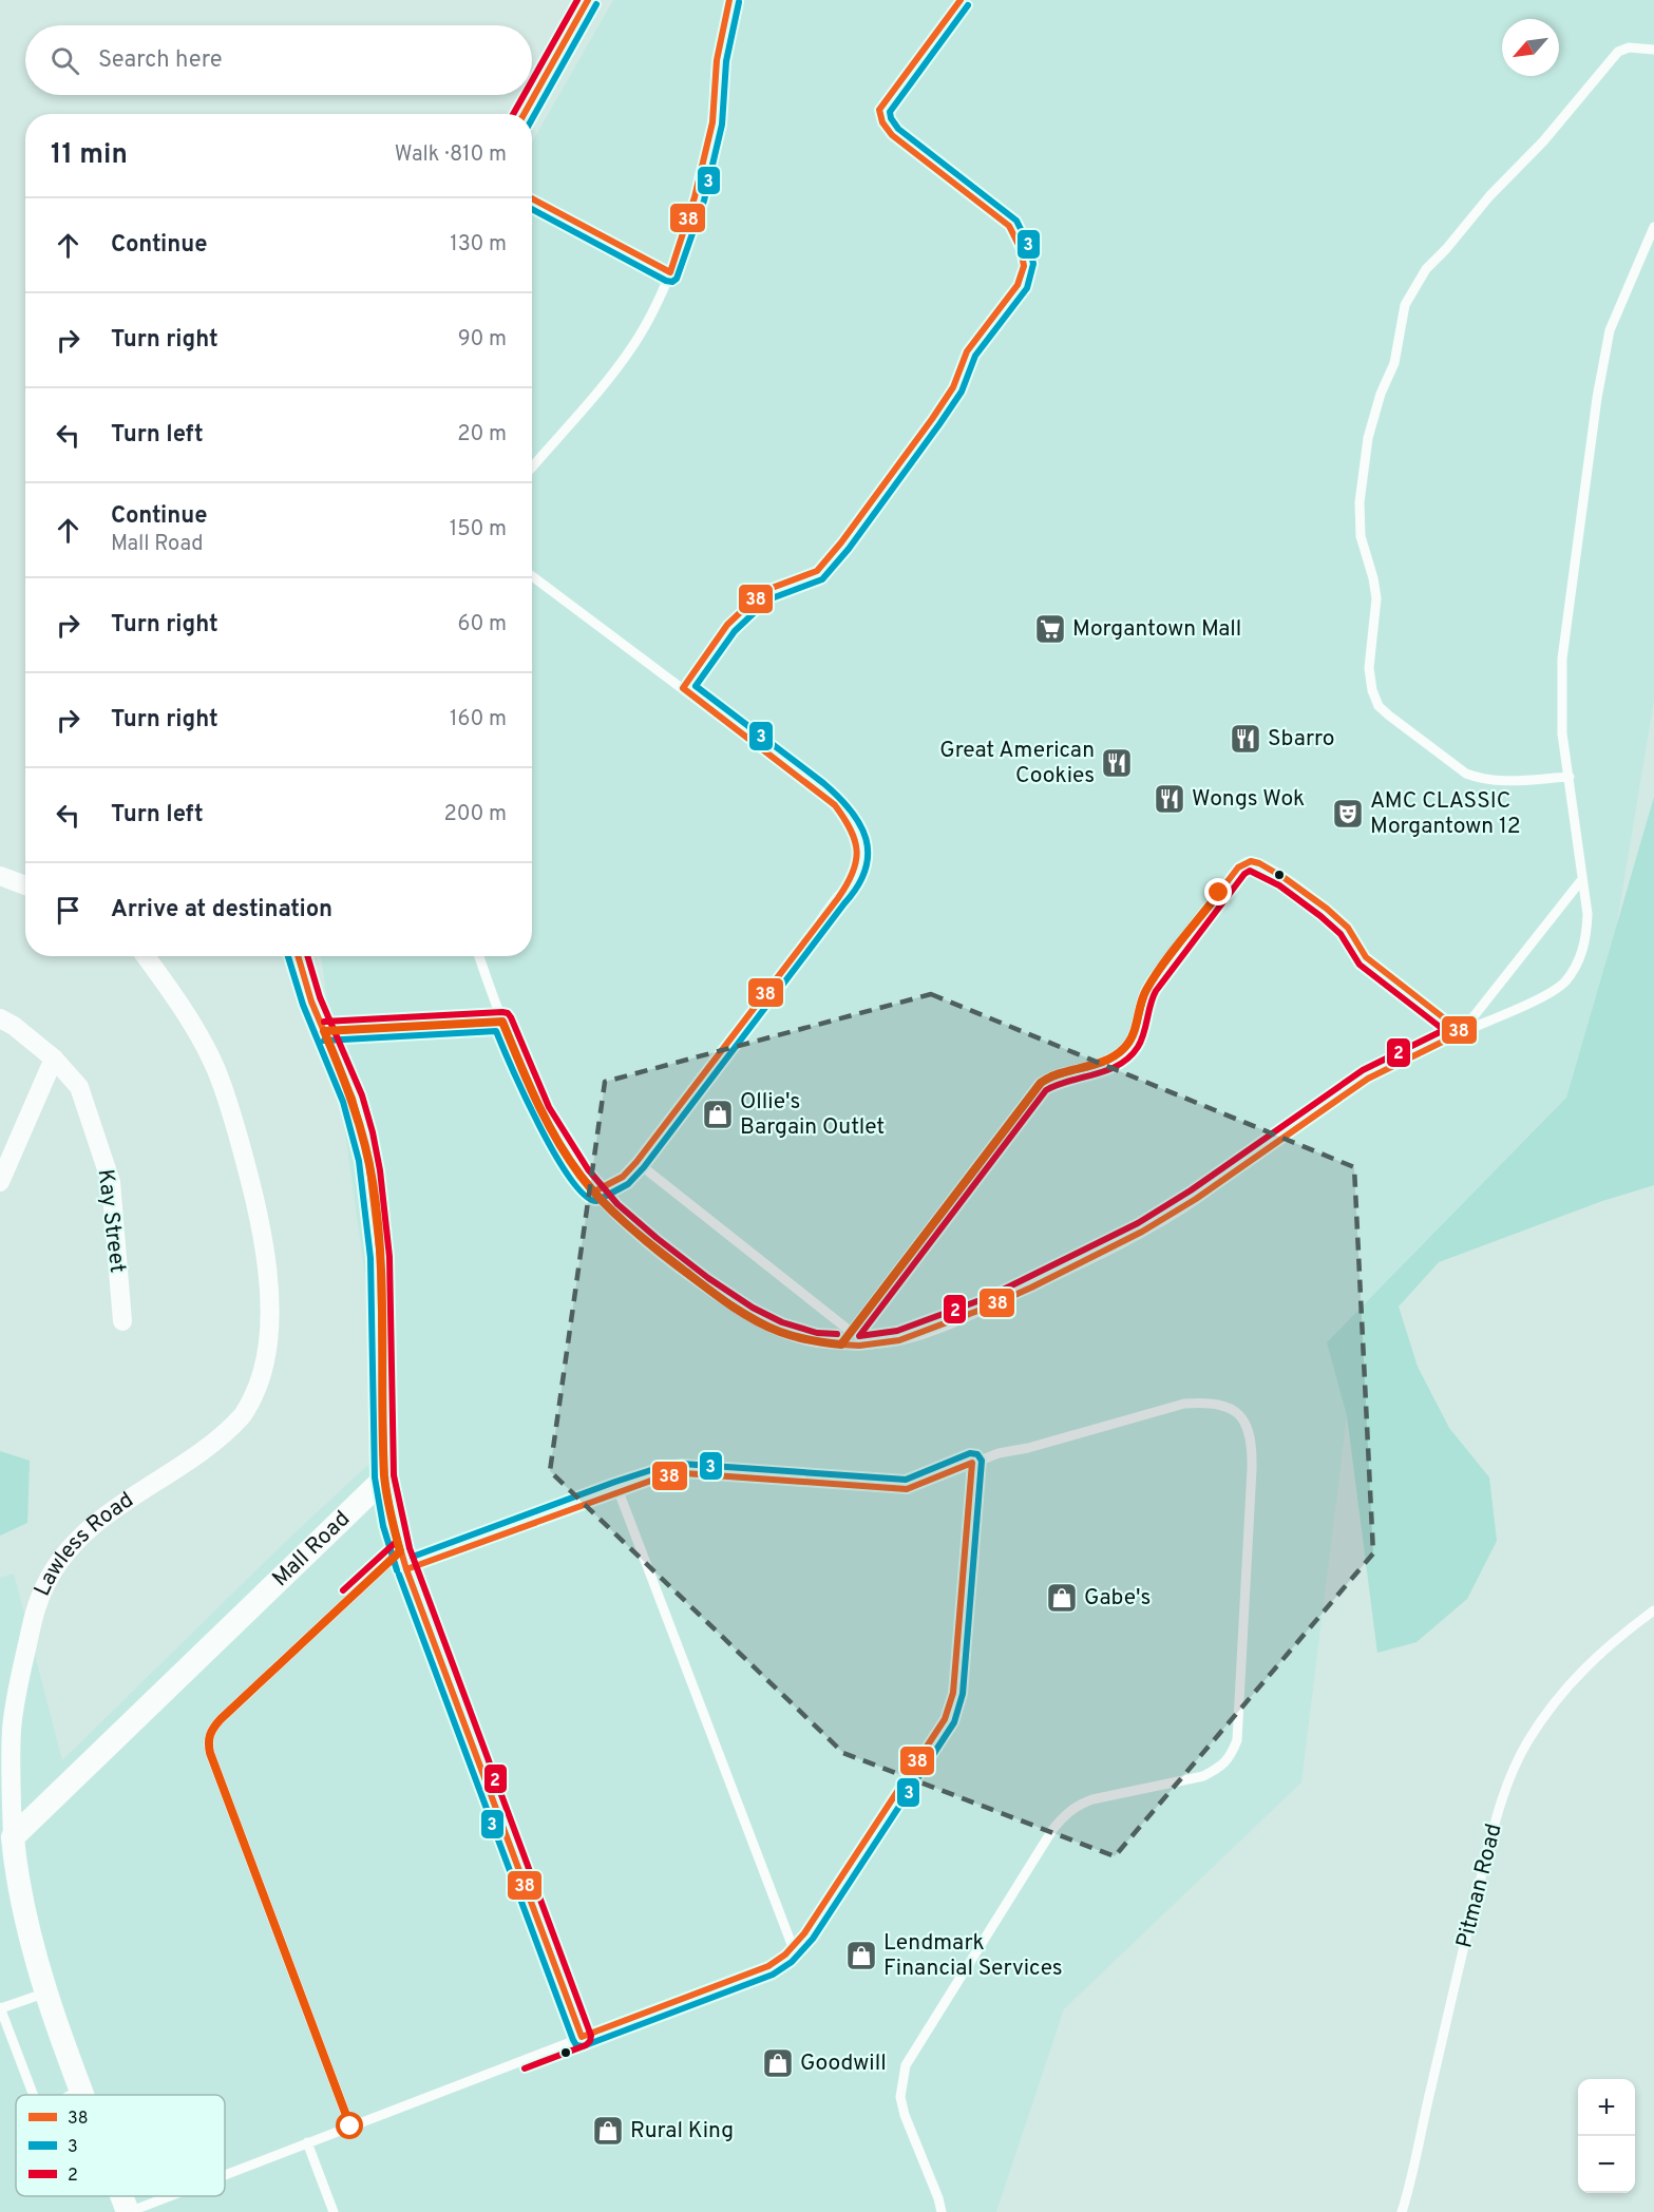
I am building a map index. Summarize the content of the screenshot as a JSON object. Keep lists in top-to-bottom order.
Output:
{
  "streets": {
    "street": ["Kay Street", "Lawless Road", "Mall Road"],
    "lane": ["Pitman Road"]
  },
  "crossings": [
    ["Lawless Road", "Mall Road"]
  ],
  "places": {
    "supermarket": ["Morgantown Mall"],
    "restaurant": ["Sbarro", "Great American Cookies", "Wongs Wok"],
    "theatre": ["AMC CLASSIC Morgantown 12"],
    "shop": [
      "Ollie's Bargain Outlet",
      "Gabe's",
      "Lendmark Financial Services",
      "Goodwill",
      "Rural King"
    ]
  },
  "lines": ["transit line 38", "transit line 2", "transit line 3"],
  "legend": ["38", "3", "2"],
  "north": "bottom left",
  "page": {
    "search": "Search here",
    "heading": ["11 min", "Walk · 810 m"],
    "list": [
      ["Continue", "130 m"],
      ["Turn right", "90 m"],
      ["Turn left", "20 m"],
      ["Continue", "Mall Road", "150 m"],
      ["Turn right", "60 m"],
      ["Turn right", "160 m"],
      ["Turn left", "200 m"],
      "Arrive at destination"
    ],
    "map_buttons": ["+", "−"]
  }
}
